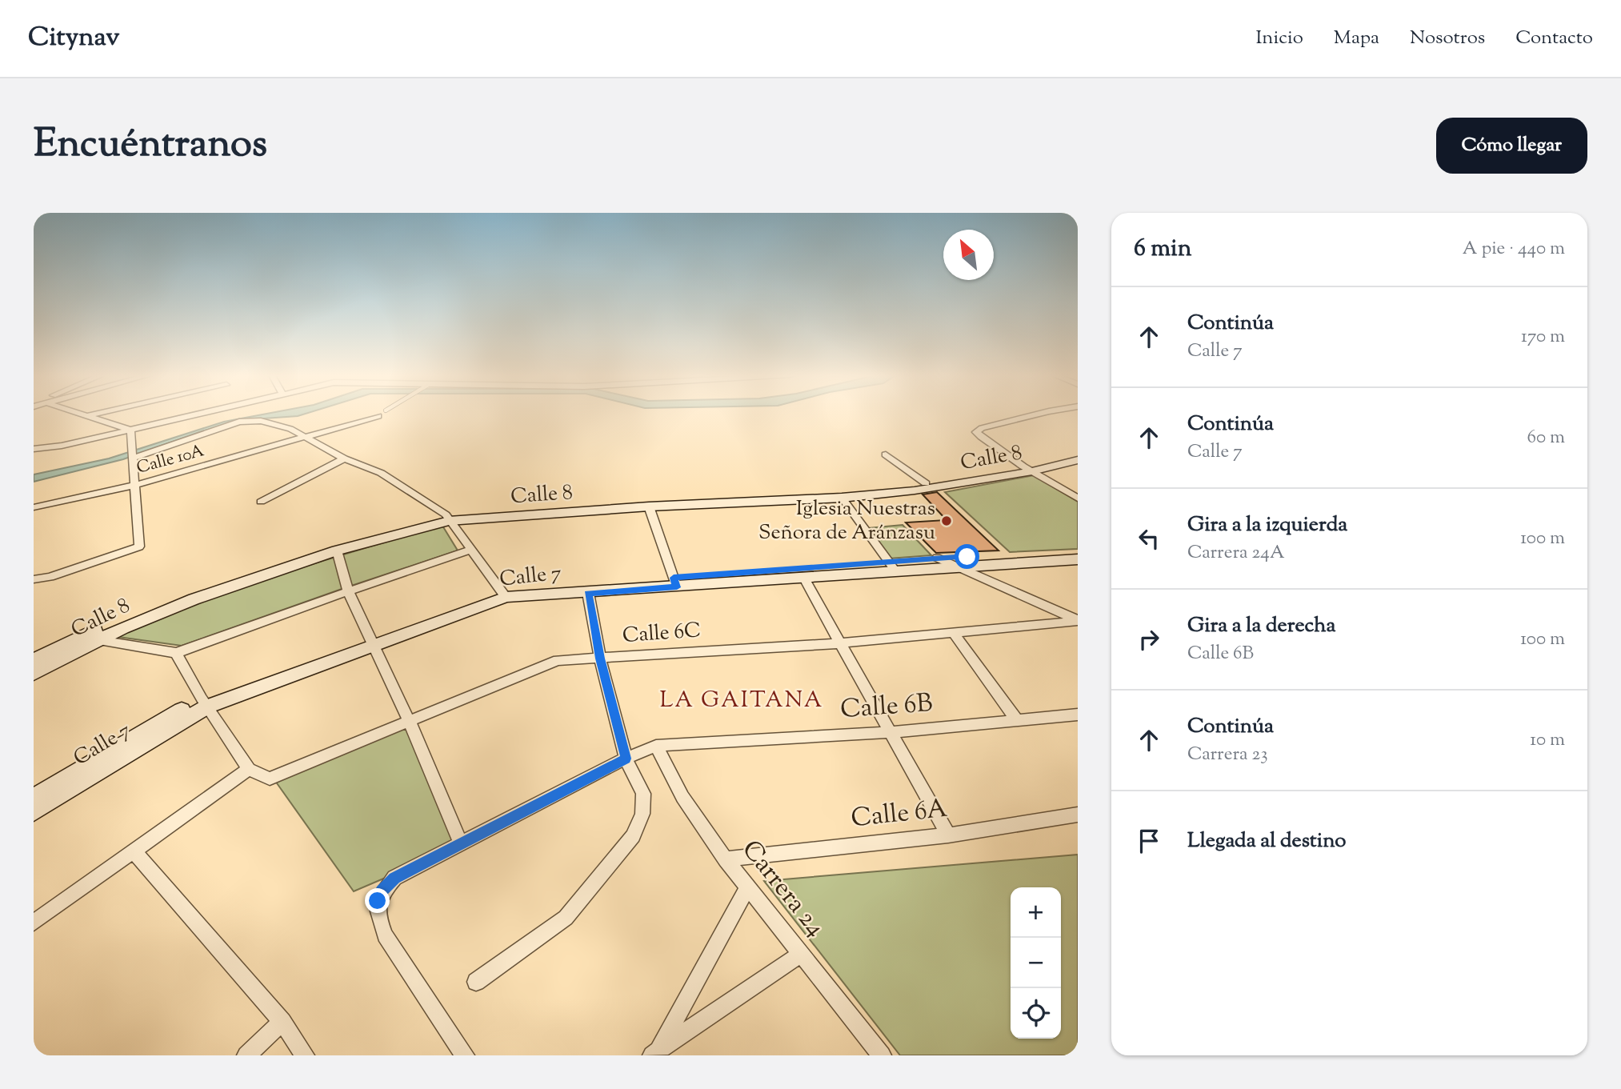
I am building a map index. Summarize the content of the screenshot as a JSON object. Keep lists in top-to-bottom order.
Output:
{
  "streets": {
    "main road": ["Calle 8", "Calle 7"],
    "street": [
      "Calle 10A",
      "Calle 6C",
      "Calle 6B",
      "Calle 6A",
      "Carrera 24"
    ]
  },
  "crossings": [
    ["Calle 6B", "Carrera 24"],
    ["Calle 6A", "Carrera 24"]
  ],
  "districts": ["LA GAITANA"],
  "places": ["Iglesia Nuestras Señora de Aránzasu"],
  "north": "top left",
  "page": {
    "header": "Citynav",
    "nav": [
      "Inicio",
      "Mapa",
      "Nosotros",
      "Contacto"
    ],
    "title": "Encuéntranos",
    "buttons": "Cómo llegar",
    "heading": ["6 min", "A pie · 440 m"],
    "list": [
      ["Continúa", "Calle 7", "170 m"],
      ["Continúa", "Calle 7", "60 m"],
      ["Gira a la izquierda", "Carrera 24A", "100 m"],
      ["Gira a la derecha", "Calle 6B", "100 m"],
      ["Continúa", "Carrera 23", "10 m"],
      "Llegada al destino"
    ],
    "map_buttons": ["+", "−"]
  }
}
